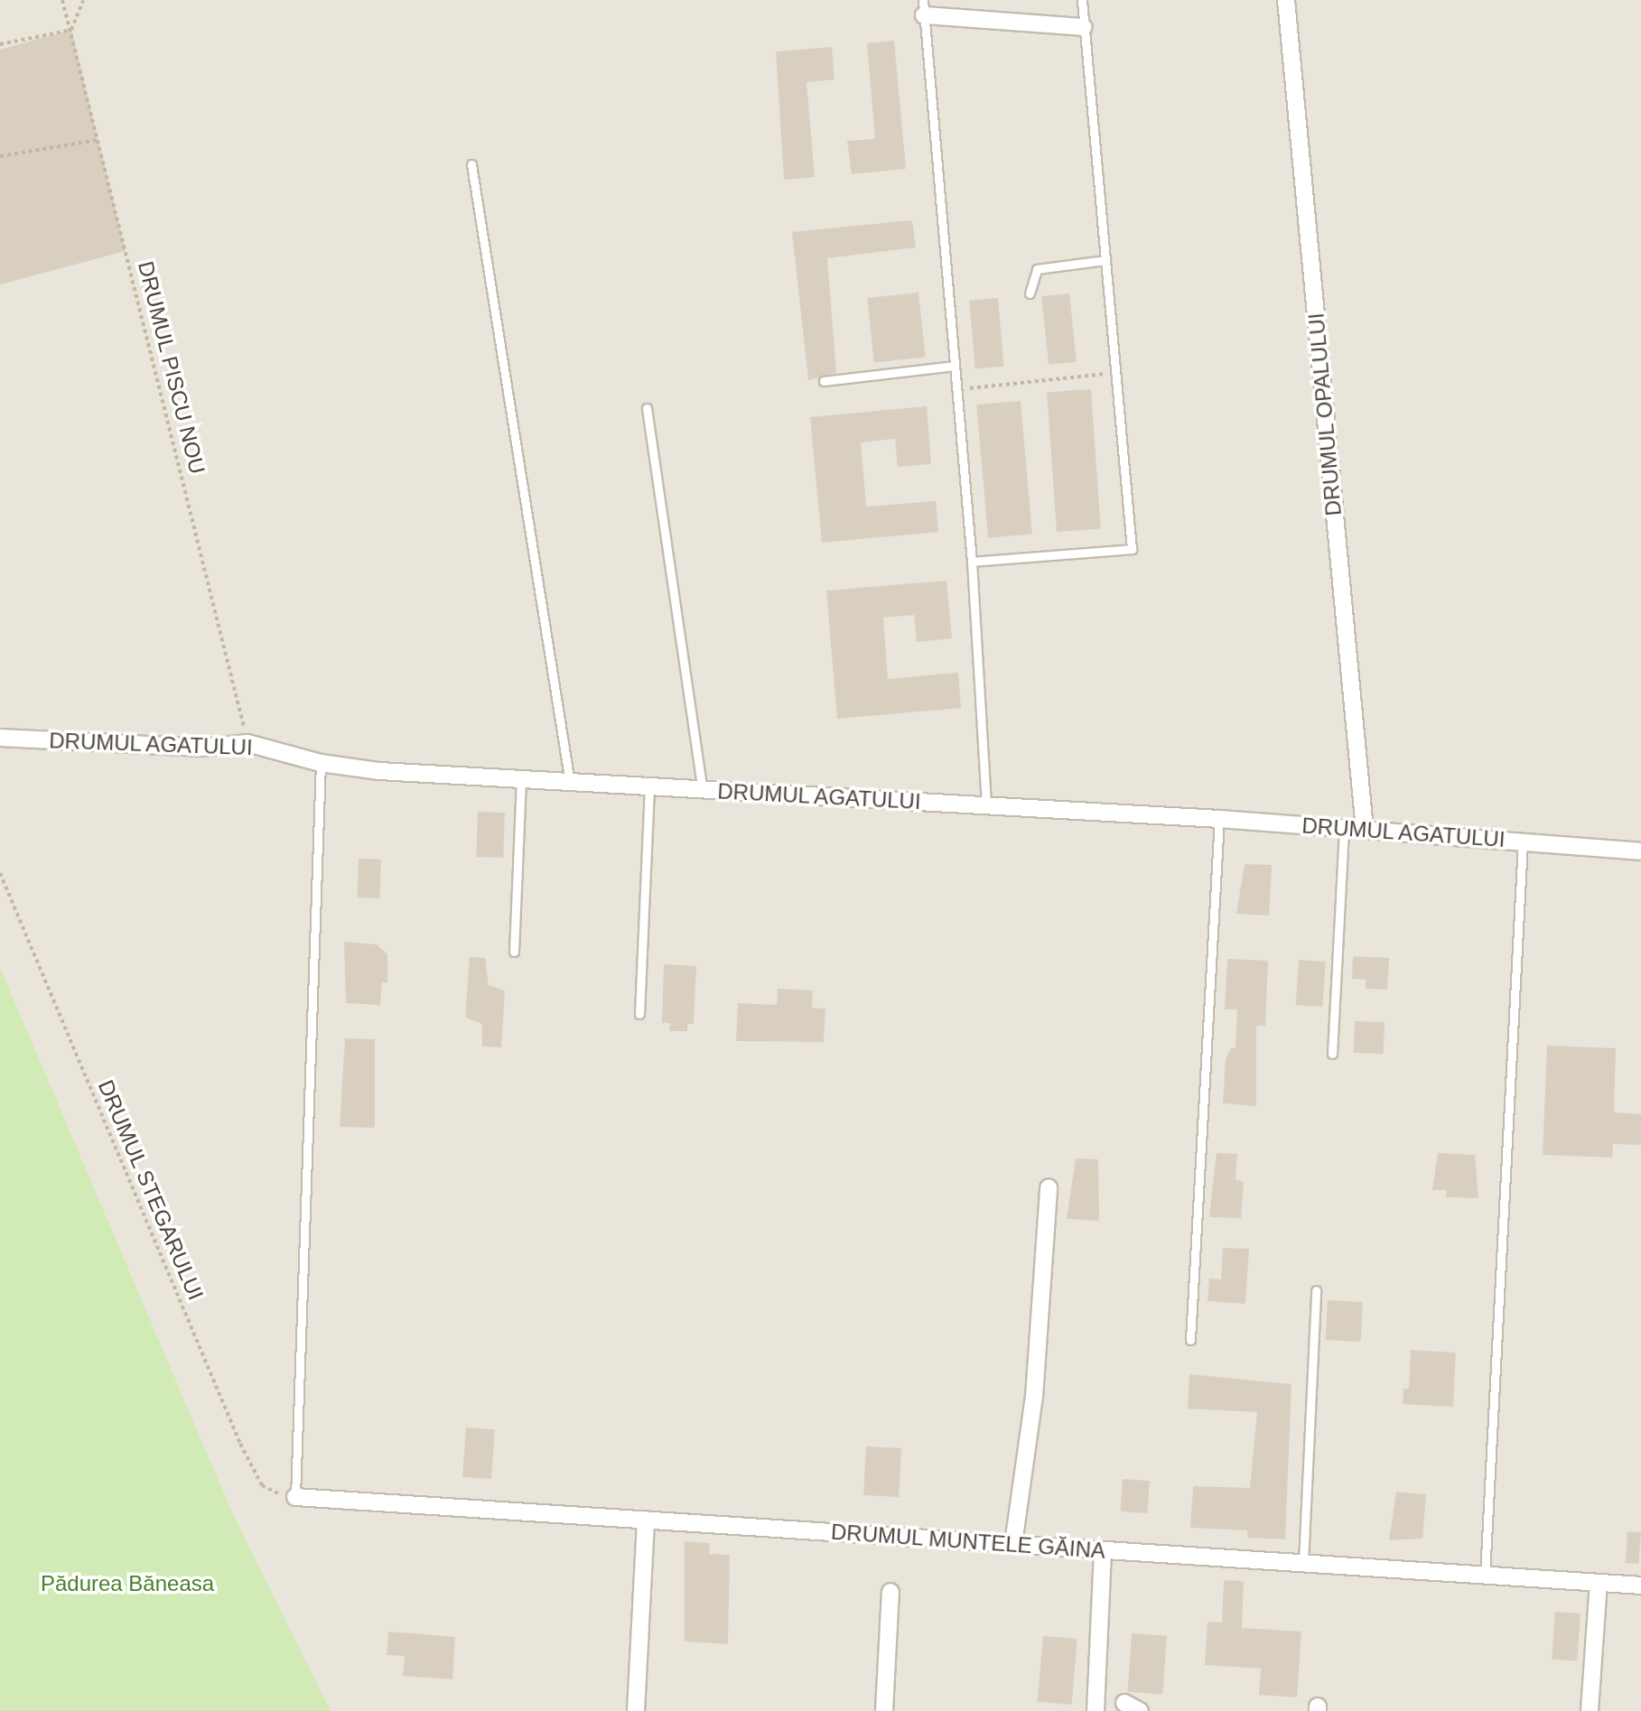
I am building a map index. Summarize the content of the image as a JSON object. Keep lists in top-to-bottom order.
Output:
{
  "streets": {
    "street": ["DRUMUL OPALULUI", "DRUMUL AGATULUI", "DRUMUL MUNTELE GĂINA"],
    "path": ["DRUMUL PISCU NOU", "DRUMUL STEGARULUI"]
  },
  "crossings": [
    ["DRUMUL PISCU NOU", "DRUMUL AGATULUI"],
    ["DRUMUL OPALULUI", "DRUMUL AGATULUI"],
    ["DRUMUL STEGARULUI", "DRUMUL MUNTELE GĂINA"]
  ],
  "parks": ["Pădurea Băneasa"]
}
